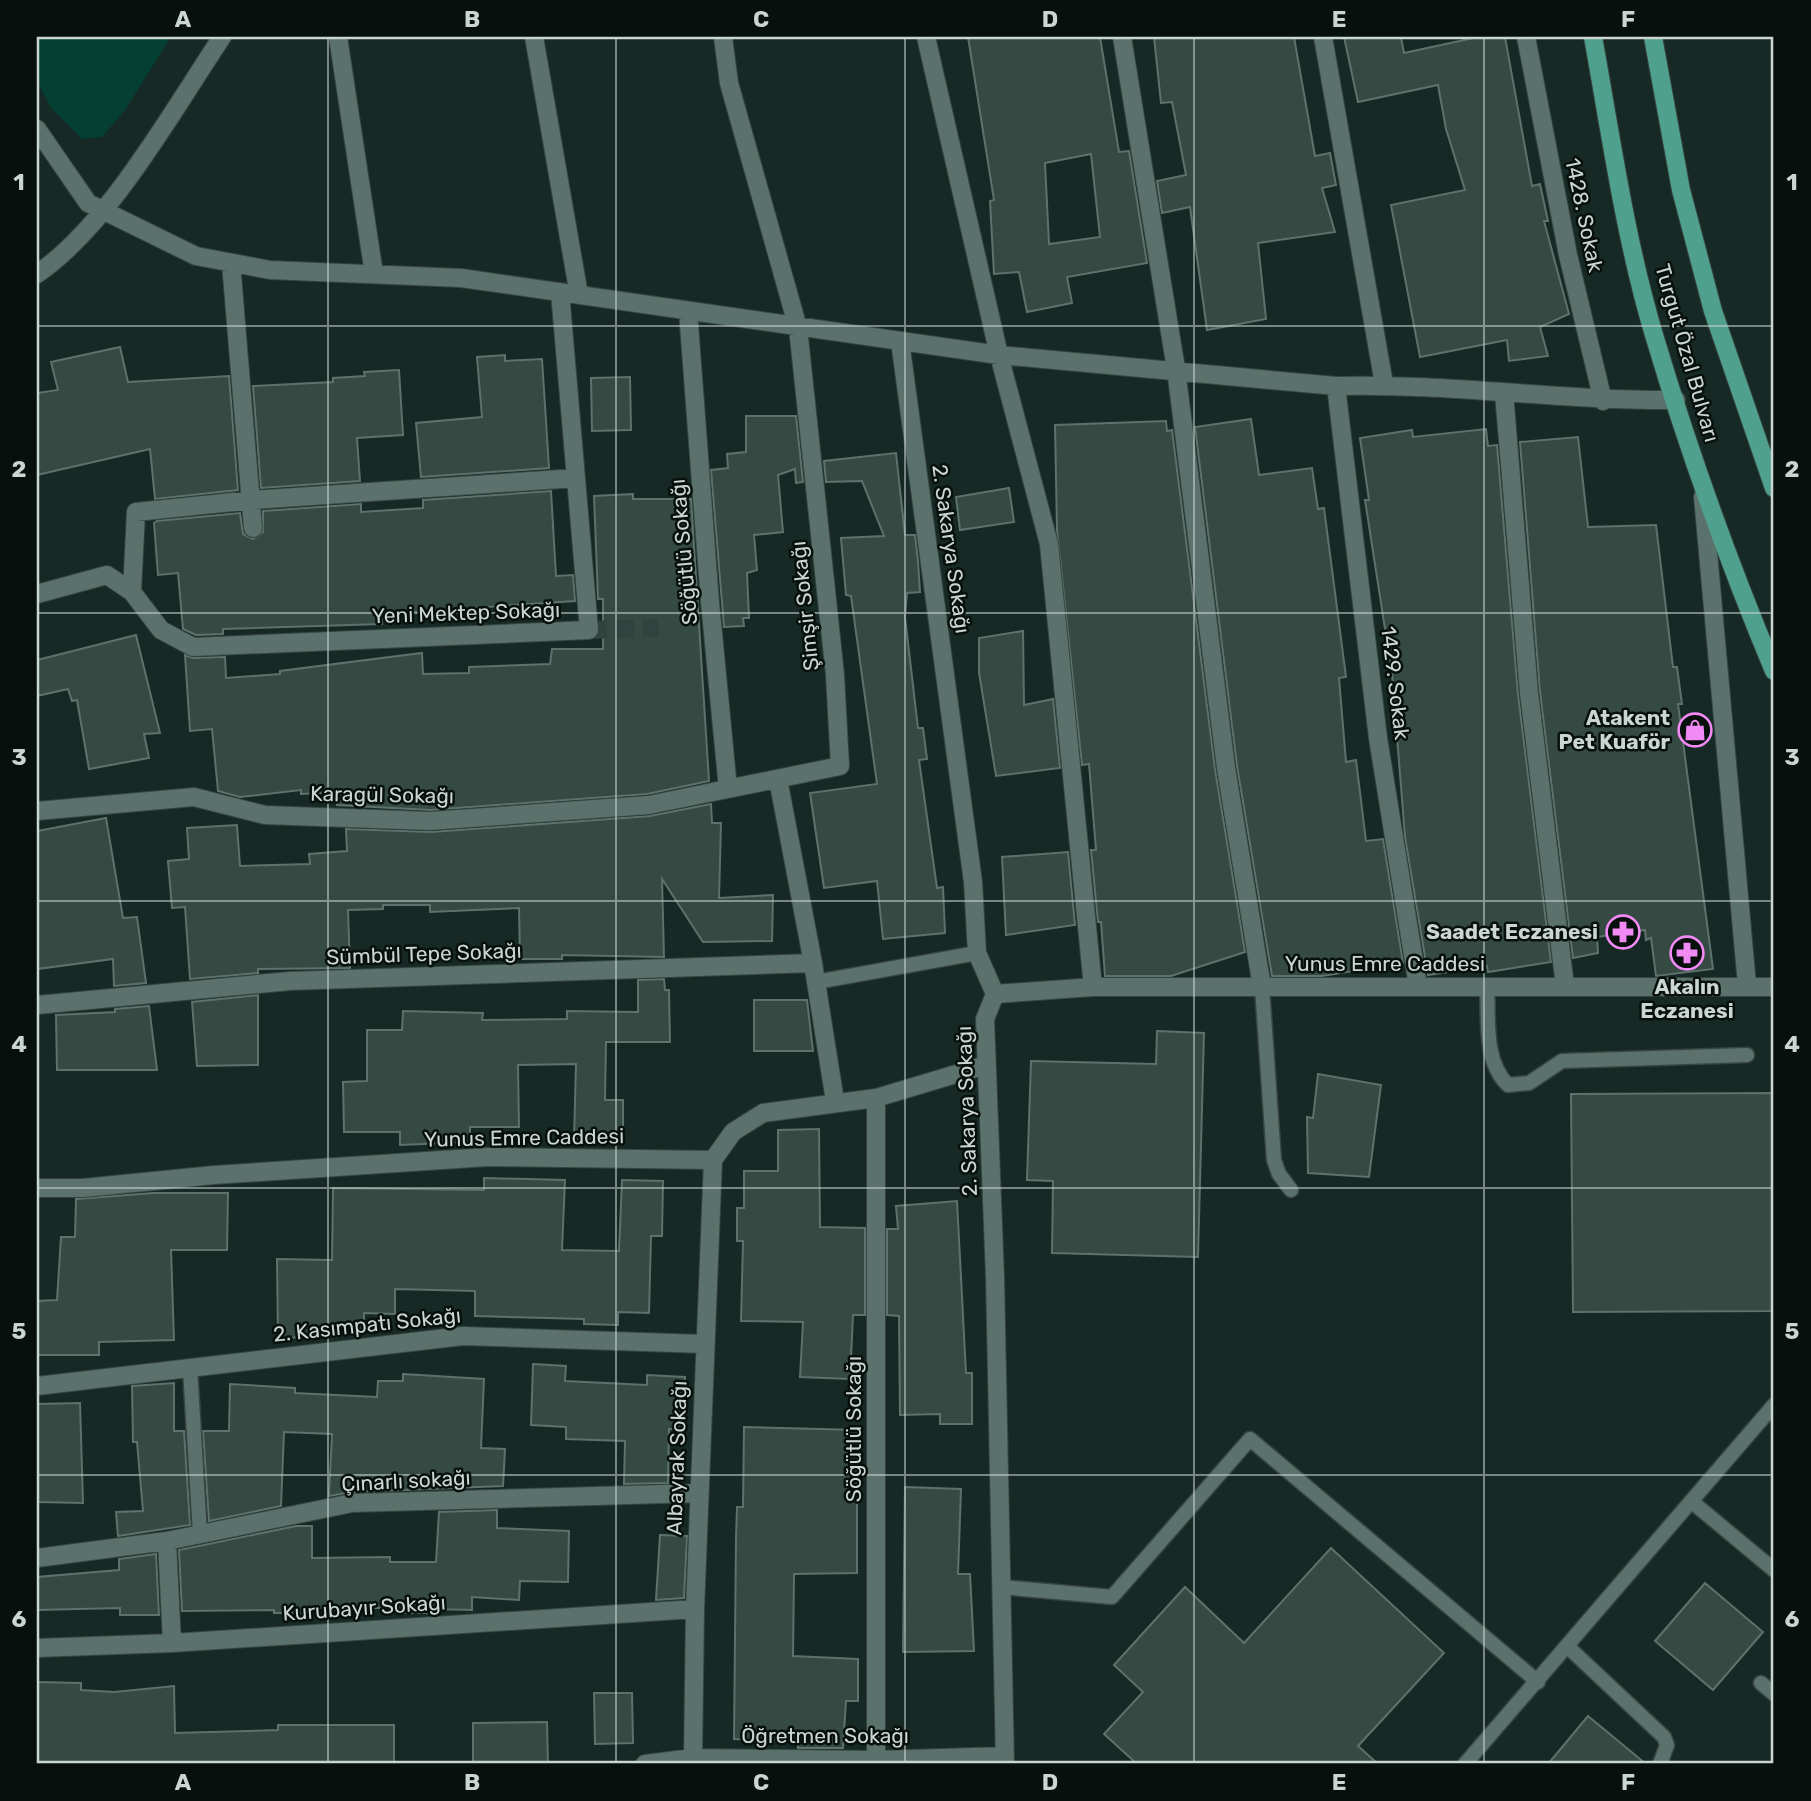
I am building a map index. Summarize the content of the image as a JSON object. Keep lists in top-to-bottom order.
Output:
{
  "streets": {
    "main road": ["Turgut Özal Bulvarı"],
    "street": [
      "1428. Sokak",
      "2. Sakarya Sokağı",
      "Söğütlü Sokağı",
      "Şimşir Sokağı",
      "Yeni Mektep Sokağı",
      "1429. Sokak",
      "Karagül Sokağı",
      "Sümbül Tepe Sokağı",
      "Yunus Emre Caddesi",
      "2. Kasımpatı Sokağı",
      "Albayrak Sokağı",
      "Çınarlı sokağı",
      "Kurubayır Sokağı",
      "Öğretmen Sokağı"
    ]
  },
  "crossings": [
    ["2. Sakarya Sokağı", "Yunus Emre Caddesi"],
    ["2. Sakarya Sokağı", "Öğretmen Sokağı"],
    ["Söğütlü Sokağı", "Şimşir Sokağı"],
    ["Söğütlü Sokağı", "Karagül Sokağı"],
    ["Söğütlü Sokağı", "Öğretmen Sokağı"],
    ["Şimşir Sokağı", "Karagül Sokağı"],
    ["1429. Sokak", "Yunus Emre Caddesi"],
    ["Yunus Emre Caddesi", "Albayrak Sokağı"],
    ["2. Kasımpatı Sokağı", "Albayrak Sokağı"],
    ["Albayrak Sokağı", "Çınarlı sokağı"],
    ["Albayrak Sokağı", "Kurubayır Sokağı"],
    ["Albayrak Sokağı", "Öğretmen Sokağı"]
  ],
  "places": {
    "shop": ["Atakent Pet Kuaför"],
    "pharmacy": ["Saadet Eczanesi", "Akalın Eczanesi"]
  },
  "grid": {
    "columns": [
      "A",
      "B",
      "C",
      "D",
      "E",
      "F"
    ],
    "rows": [
      "1",
      "2",
      "3",
      "4",
      "5",
      "6"
    ]
  }
}
